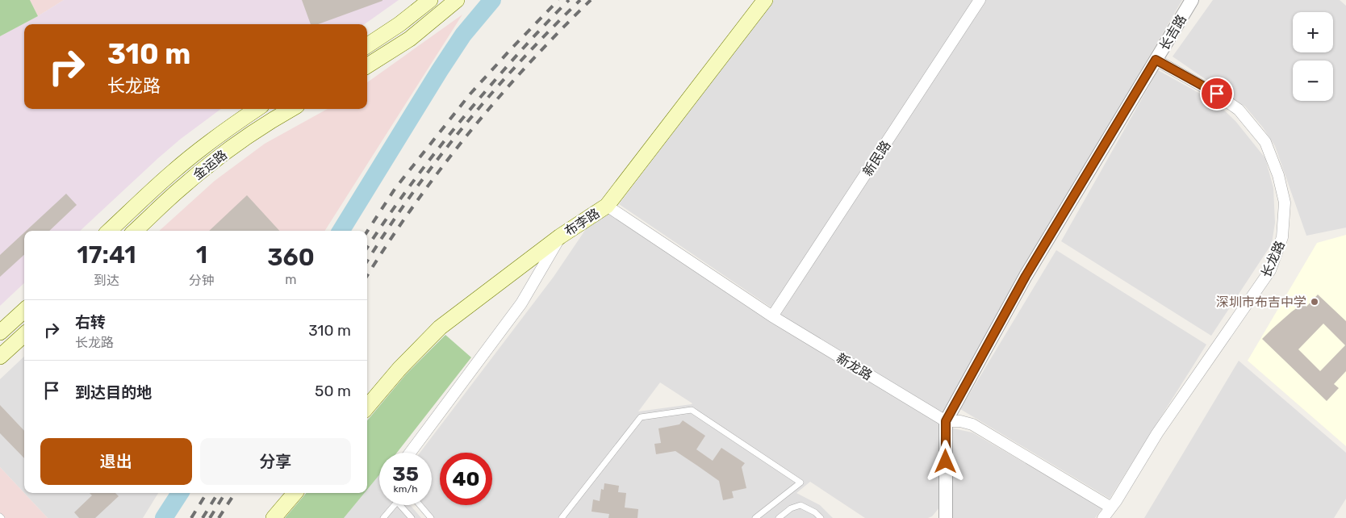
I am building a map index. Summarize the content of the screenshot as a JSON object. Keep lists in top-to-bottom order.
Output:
{
  "streets": {
    "main road": ["金运路", "布李路"],
    "street": [
      "长吉路",
      "新民路",
      "长龙路",
      "新龙路"
    ]
  },
  "crossings": [
    ["长吉路", "长龙路"],
    ["长吉路", "新龙路"],
    ["新民路", "新龙路"],
    ["布李路", "新龙路"],
    ["长龙路", "新龙路"]
  ],
  "places": ["深圳市布吉中学"],
  "page": {
    "map_buttons": ["+", "−"],
    "turn": ["310 m", "长龙路"],
    "eta": [
      "17:41",
      "到达",
      "1",
      "分钟",
      "360",
      "m"
    ],
    "list": [
      {
        "name": "右转",
        "note": "长龙路",
        "value": "310 m"
      },
      {
        "name": "到达目的地",
        "value": "50 m"
      }
    ],
    "buttons": ["退出", "分享"],
    "speed": "35 km/h",
    "limit": "40"
  }
}
